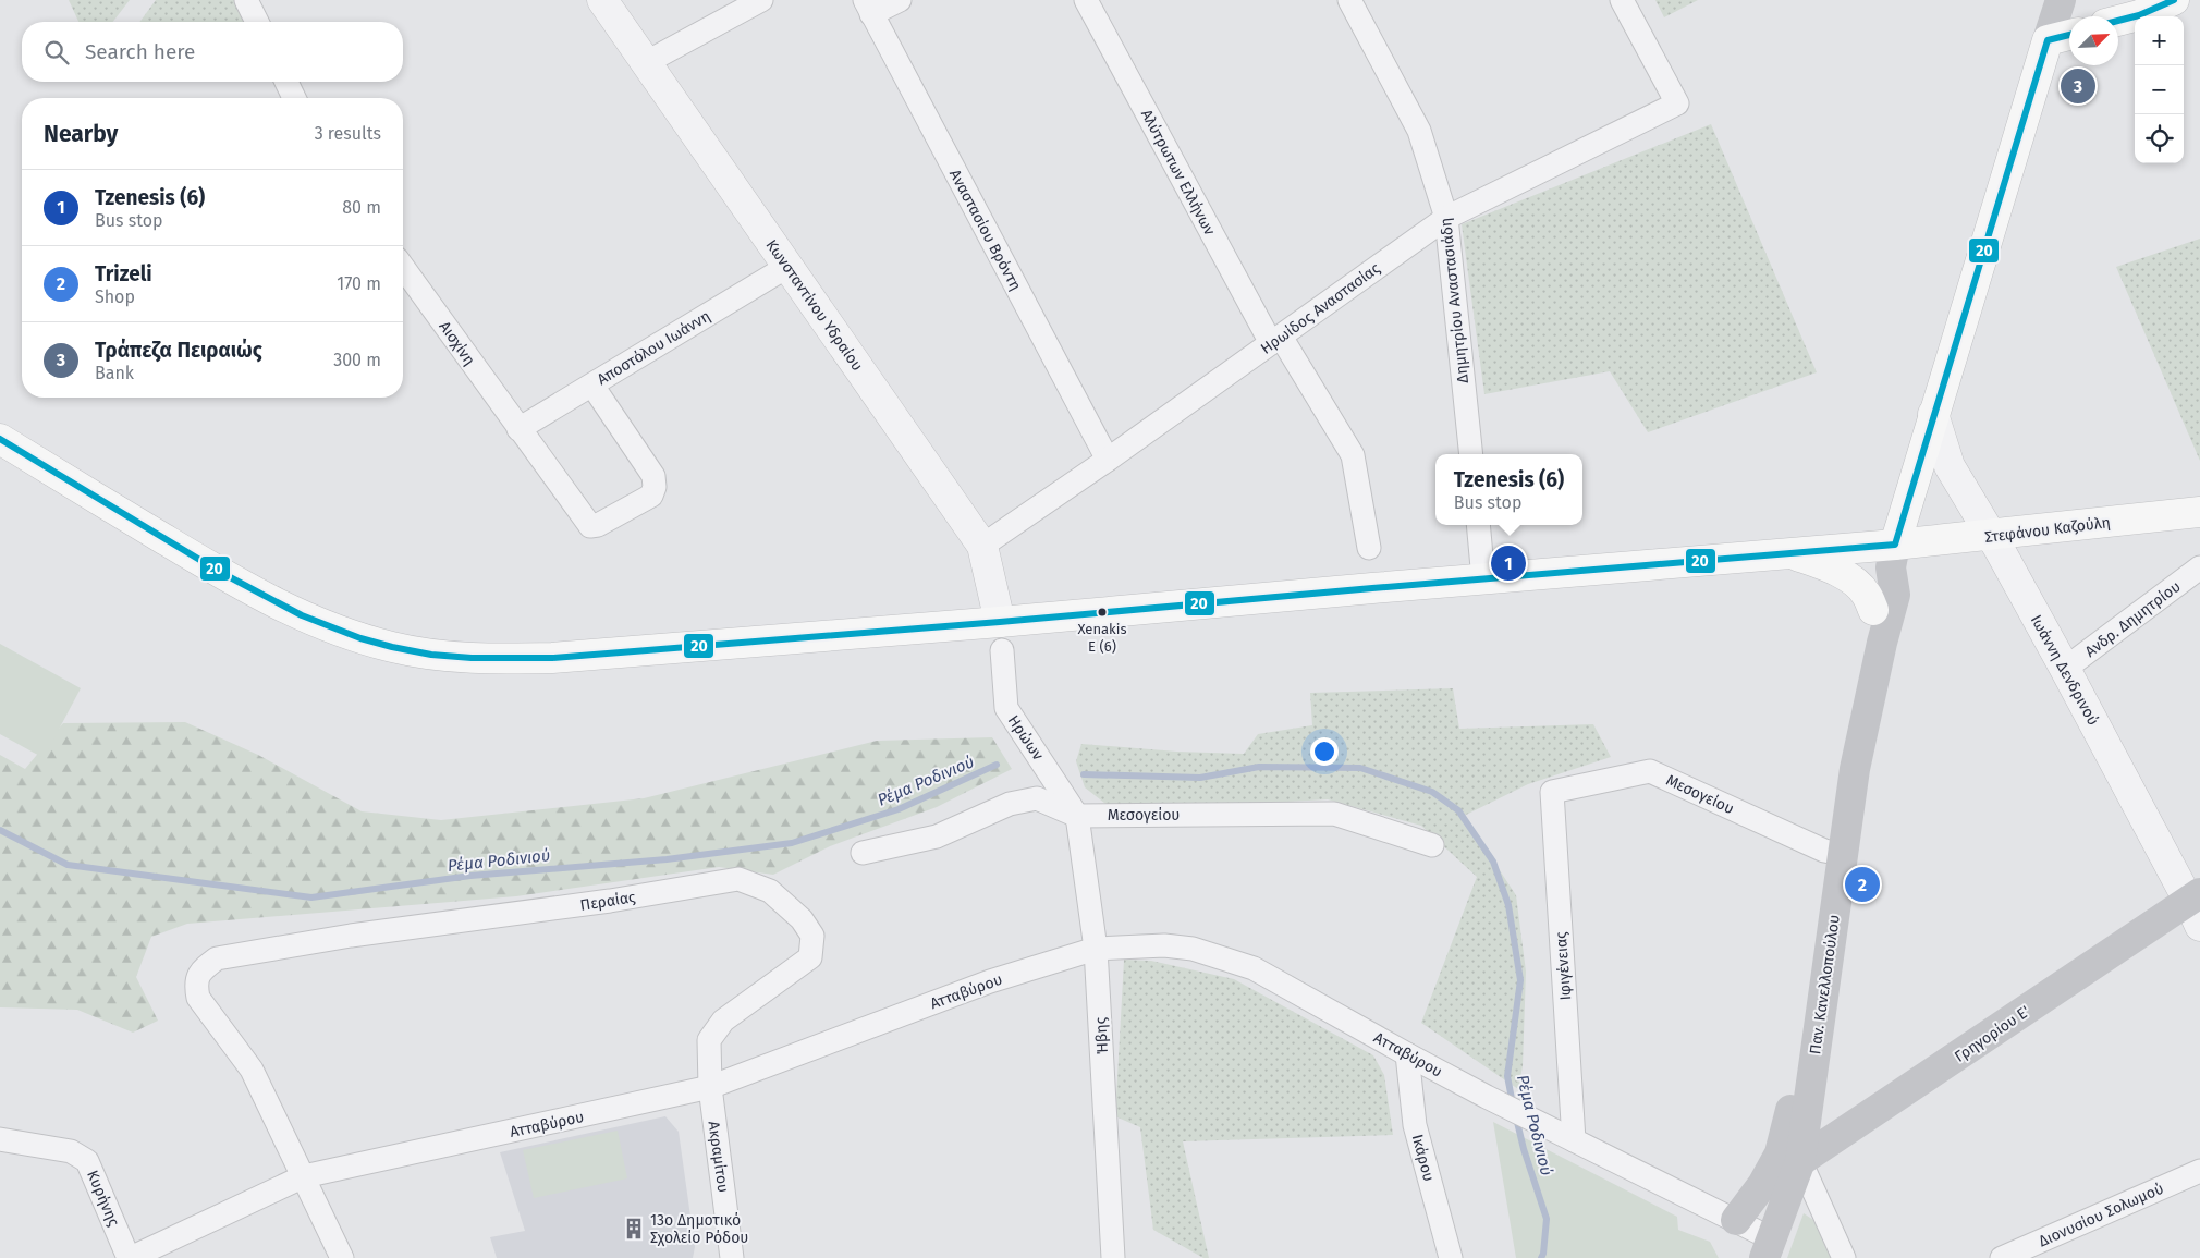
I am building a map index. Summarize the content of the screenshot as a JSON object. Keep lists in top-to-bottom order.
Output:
{
  "streets": {
    "main road": ["Στεφάνου Καζούλη", "Παν. Κανελλοπούλου", "Γρηγορίου Ε'"],
    "street": [
      "Αλύτρωτων Ελλήνων",
      "Αναστασίου Βρόντη",
      "Δημητρίου Αναστασιάδη",
      "Κωνσταντίνου Υδραίου",
      "Ηρωίδος Αναστασίας",
      "Αισχίνη",
      "Αποστόλου Ιωάννη",
      "Ανδρ. Δημητρίου",
      "Ιωάννη Δενδρινού",
      "Ηρώων",
      "Μεσογείου",
      "Περαίας",
      "Ιφιγένειας",
      "Ατταβύρου",
      "Ήβης",
      "Ακραμίτου",
      "Ικάρου",
      "Κυρήνης",
      "Διονυσίου Σολωμού"
    ]
  },
  "crossings": [
    ["Αλύτρωτων Ελλήνων", "Ηρωίδος Αναστασίας"],
    ["Αναστασίου Βρόντη", "Ηρωίδος Αναστασίας"],
    ["Δημητρίου Αναστασιάδη", "Ηρωίδος Αναστασίας"],
    ["Κωνσταντίνου Υδραίου", "Ηρωίδος Αναστασίας"],
    ["Κωνσταντίνου Υδραίου", "Αποστόλου Ιωάννη"],
    ["Κωνσταντίνου Υδραίου", "Στεφάνου Καζούλη"],
    ["Κωνσταντίνου Υδραίου", "Ηρώων"],
    ["Αισχίνη", "Αποστόλου Ιωάννη"],
    ["Στεφάνου Καζούλη", "Ιωάννη Δενδρινού"],
    ["Στεφάνου Καζούλη", "Ηρώων"],
    ["Στεφάνου Καζούλη", "Παν. Κανελλοπούλου"],
    ["Ανδρ. Δημητρίου", "Ιωάννη Δενδρινού"],
    ["Ιωάννη Δενδρινού", "Γρηγορίου Ε'"],
    ["Ηρώων", "Μεσογείου"],
    ["Ηρώων", "Ήβης"],
    ["Μεσογείου", "Ιφιγένειας"],
    ["Μεσογείου", "Παν. Κανελλοπούλου"],
    ["Μεσογείου", "Ήβης"],
    ["Περαίας", "Ατταβύρου"],
    ["Περαίας", "Ακραμίτου"],
    ["Ιφιγένειας", "Ατταβύρου"],
    ["Παν. Κανελλοπούλου", "Ατταβύρου"],
    ["Παν. Κανελλοπούλου", "Γρηγορίου Ε'"],
    ["Ατταβύρου", "Ήβης"],
    ["Ατταβύρου", "Ακραμίτου"],
    ["Ατταβύρου", "Ικάρου"],
    ["Ατταβύρου", "Κυρήνης"]
  ],
  "water": ["Ρέμα Ροδινιού"],
  "places": {
    "other": ["Xenakis E (6)"],
    "building": ["13ο Δημοτικό Σχολείο Ρόδου"]
  },
  "lines": ["transit line 20"],
  "north": "top right",
  "page": {
    "map_buttons": ["+", "−"],
    "search": "Search here",
    "pins": ["3", "1", "2"],
    "heading": ["Nearby", "3 results"],
    "list": [
      {
        "mark": "1",
        "name": "Tzenesis (6)",
        "note": "Bus stop",
        "value": "80 m"
      },
      {
        "mark": "2",
        "name": "Trizeli",
        "note": "Shop",
        "value": "170 m"
      },
      {
        "mark": "3",
        "name": "Τράπεζα Πειραιώς",
        "note": "Bank",
        "value": "300 m"
      }
    ],
    "popup": ["Tzenesis (6)", "Bus stop"]
  }
}
